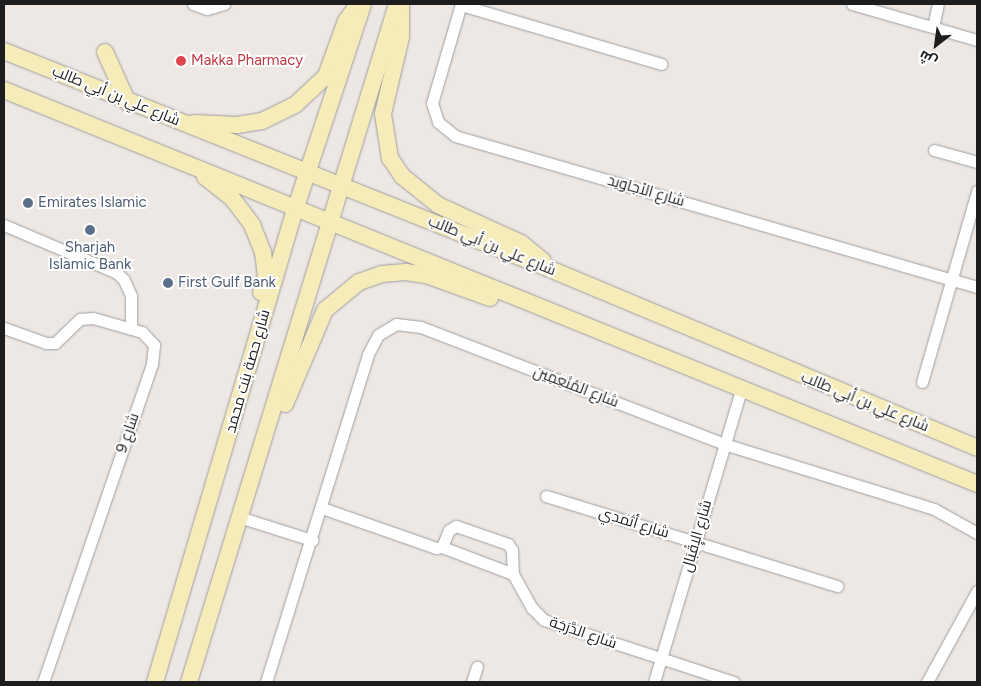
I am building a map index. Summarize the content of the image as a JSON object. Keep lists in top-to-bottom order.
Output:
{
  "streets": {
    "main road": ["شارع علي بن أبي طالب", "شارع حصة بنت محمد"],
    "street": [
      "شارع الأجاويد",
      "شارع المُنْعِمِين",
      "شارع 9",
      "شارع أثمدي",
      "شارع الإِقْبَال",
      "شارع الدَّرَجَة"
    ]
  },
  "crossings": [
    ["شارع علي بن أبي طالب", "شارع حصة بنت محمد"],
    ["شارع المُنْعِمِين", "شارع الإِقْبَال"],
    ["شارع أثمدي", "شارع الإِقْبَال"],
    ["شارع الإِقْبَال", "شارع الدَّرَجَة"]
  ],
  "places": [
    "Makka Pharmacy",
    "Emirates Islamic",
    "Sharjah Islamic Bank",
    "First Gulf Bank"
  ],
  "north": "bottom left"
}
